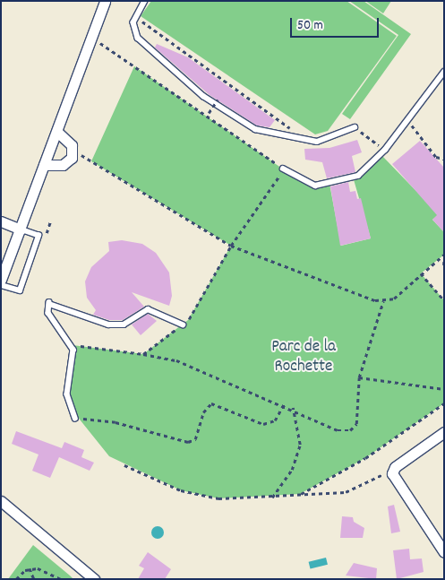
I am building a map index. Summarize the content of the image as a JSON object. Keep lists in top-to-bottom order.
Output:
{
  "parks": ["Parc de la Rochette"],
  "scale_bar": "50 m"
}
